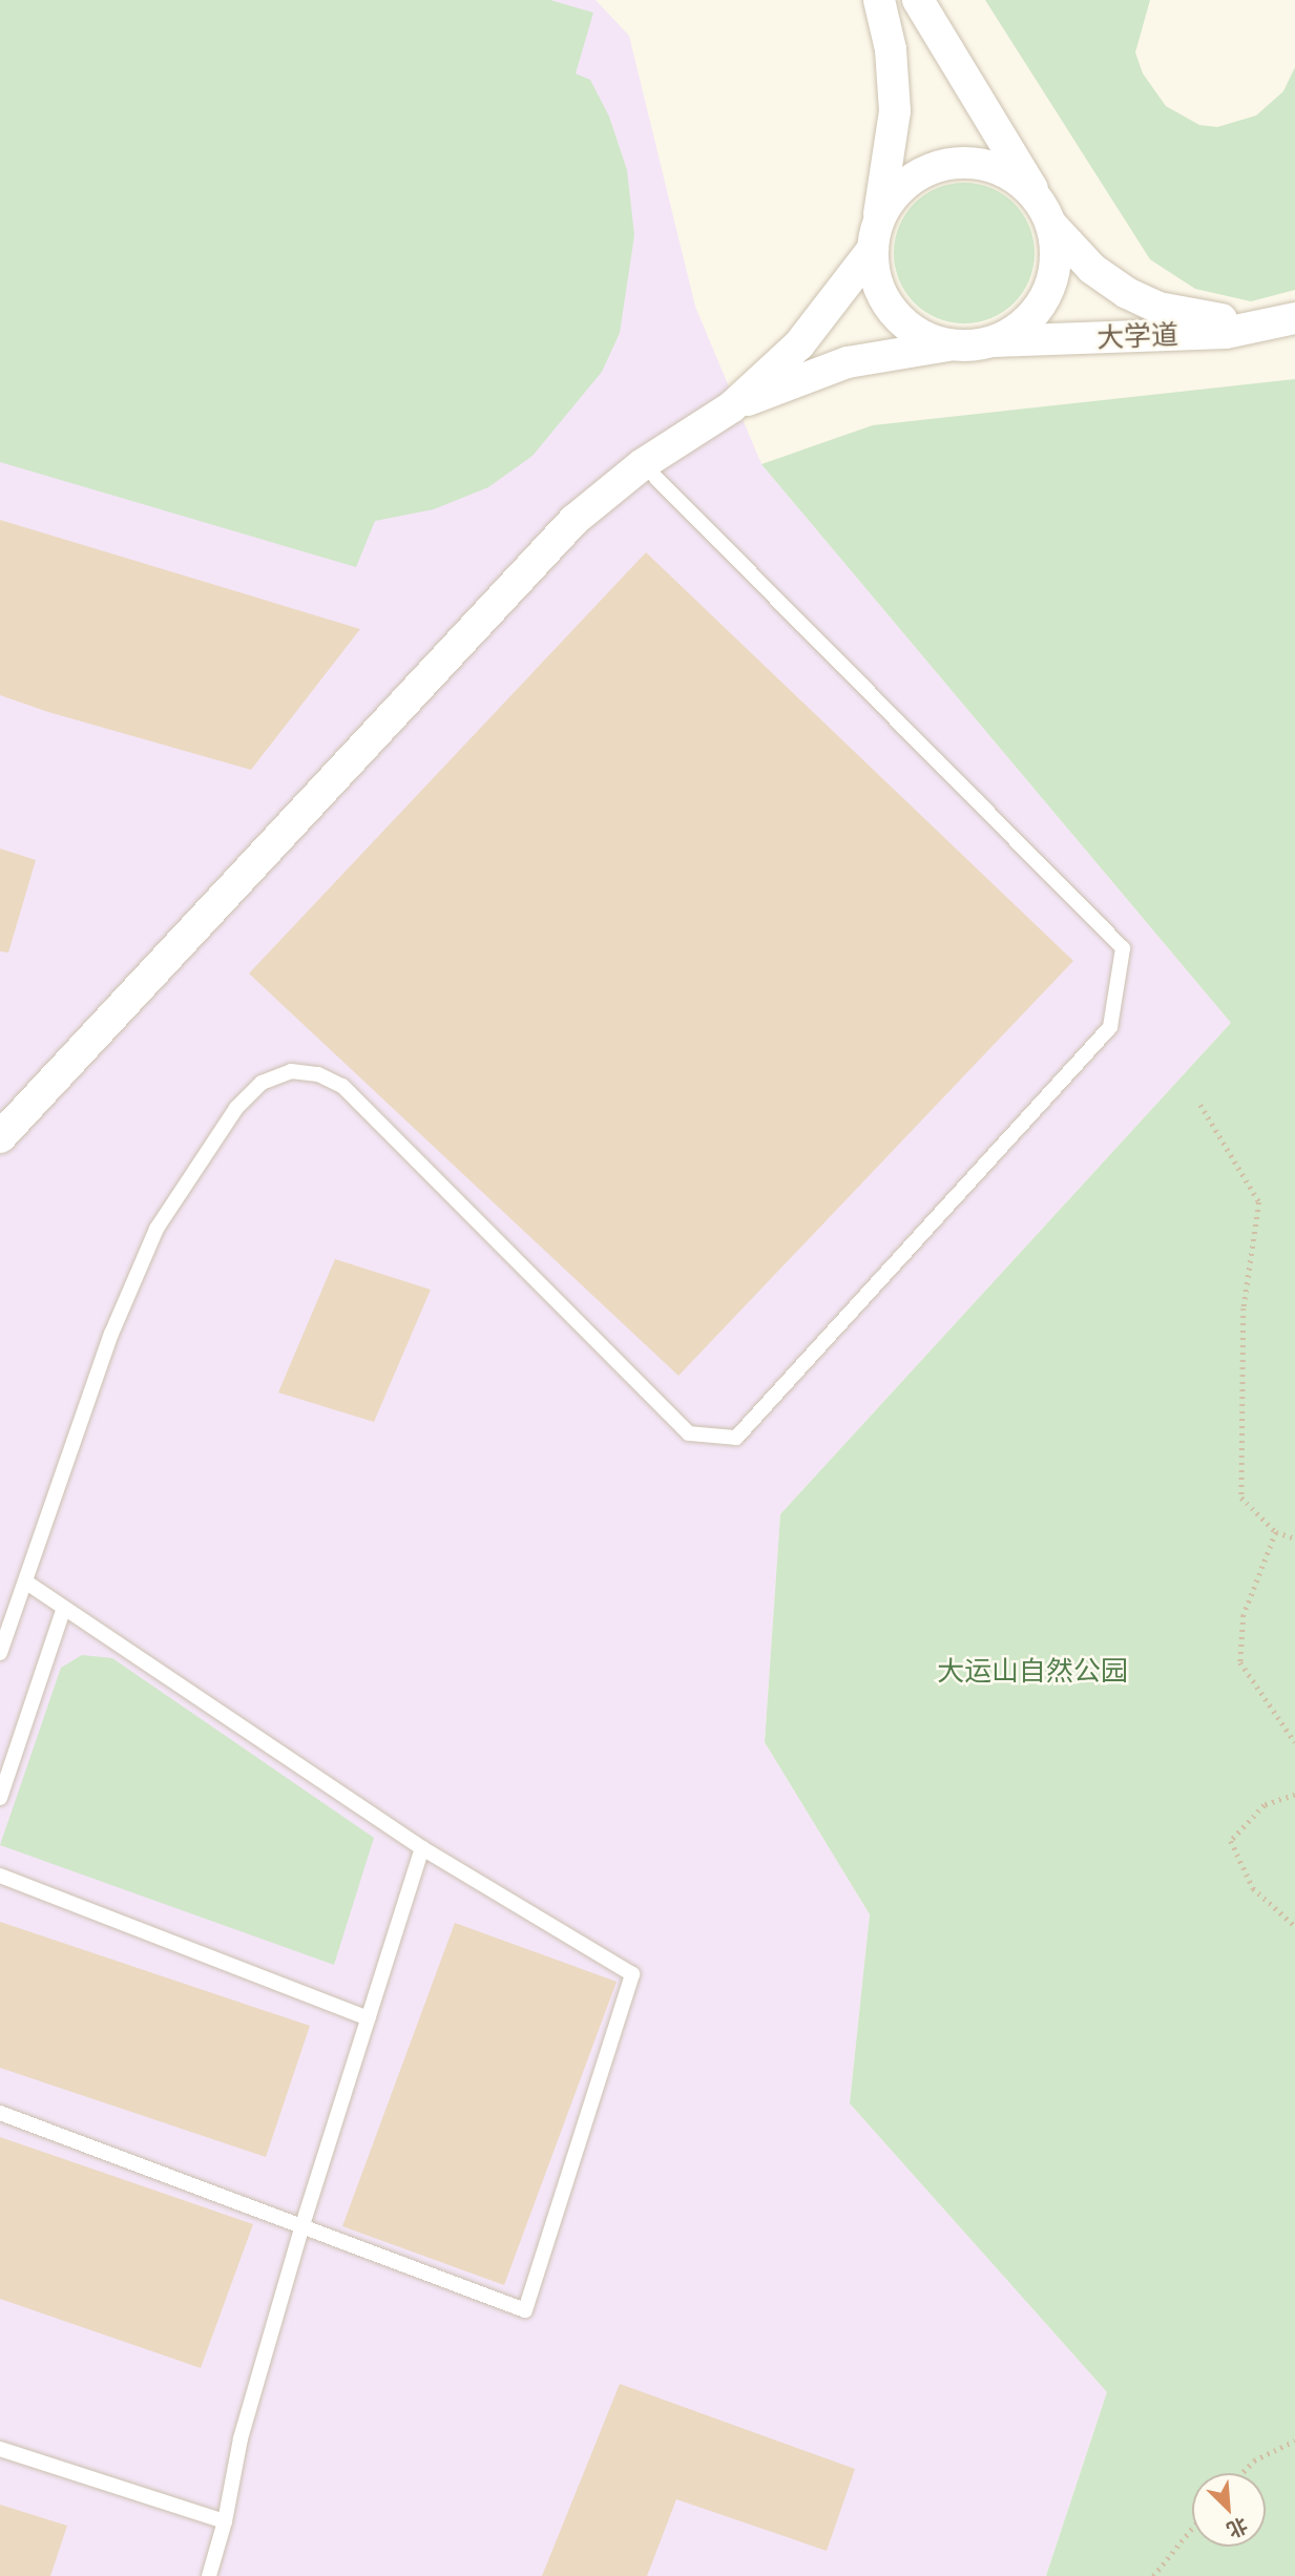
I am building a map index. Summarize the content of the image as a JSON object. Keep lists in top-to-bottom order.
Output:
{
  "streets": {
    "street": ["大学道"]
  },
  "parks": ["大运山自然公园"],
  "north": "bottom right"
}
